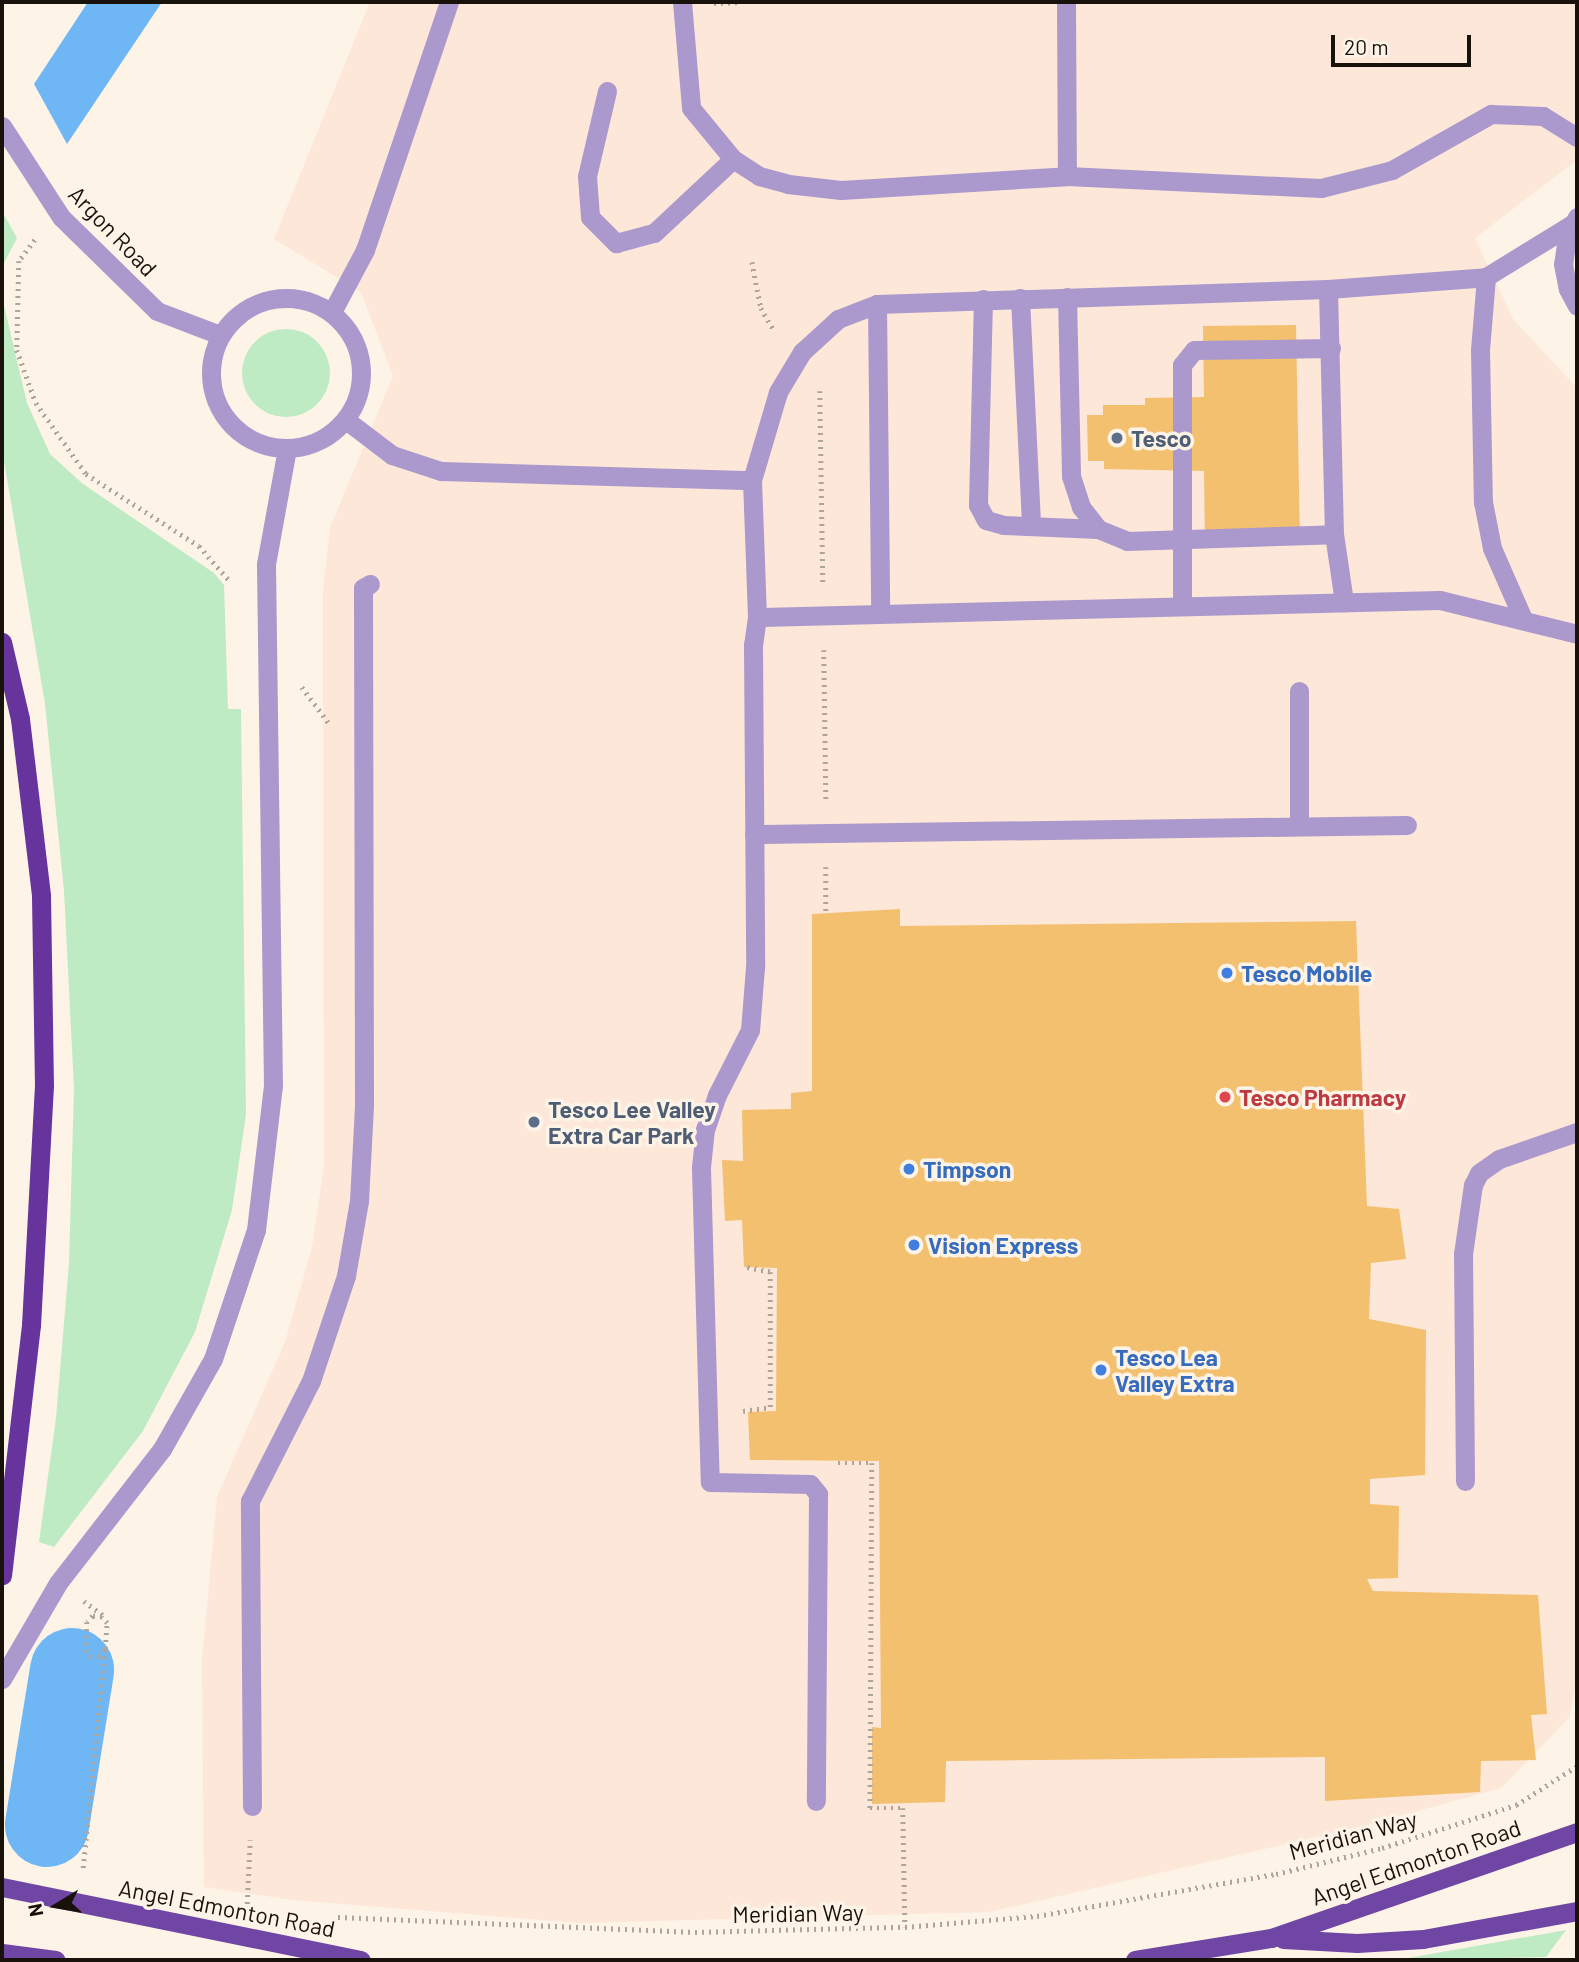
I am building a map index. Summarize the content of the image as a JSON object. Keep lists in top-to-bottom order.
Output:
{
  "streets": {
    "main road": ["Angel Edmonton Road"],
    "street": ["Argon Road"],
    "path": ["Meridian Way"]
  },
  "places": [
    "Tesco",
    "Tesco Mobile",
    "Tesco Pharmacy",
    "Tesco Lee Valley Extra Car Park",
    "Timpson",
    "Vision Express",
    "Tesco Lea Valley Extra"
  ],
  "scale_bar": "20 m",
  "north": "left"
}
